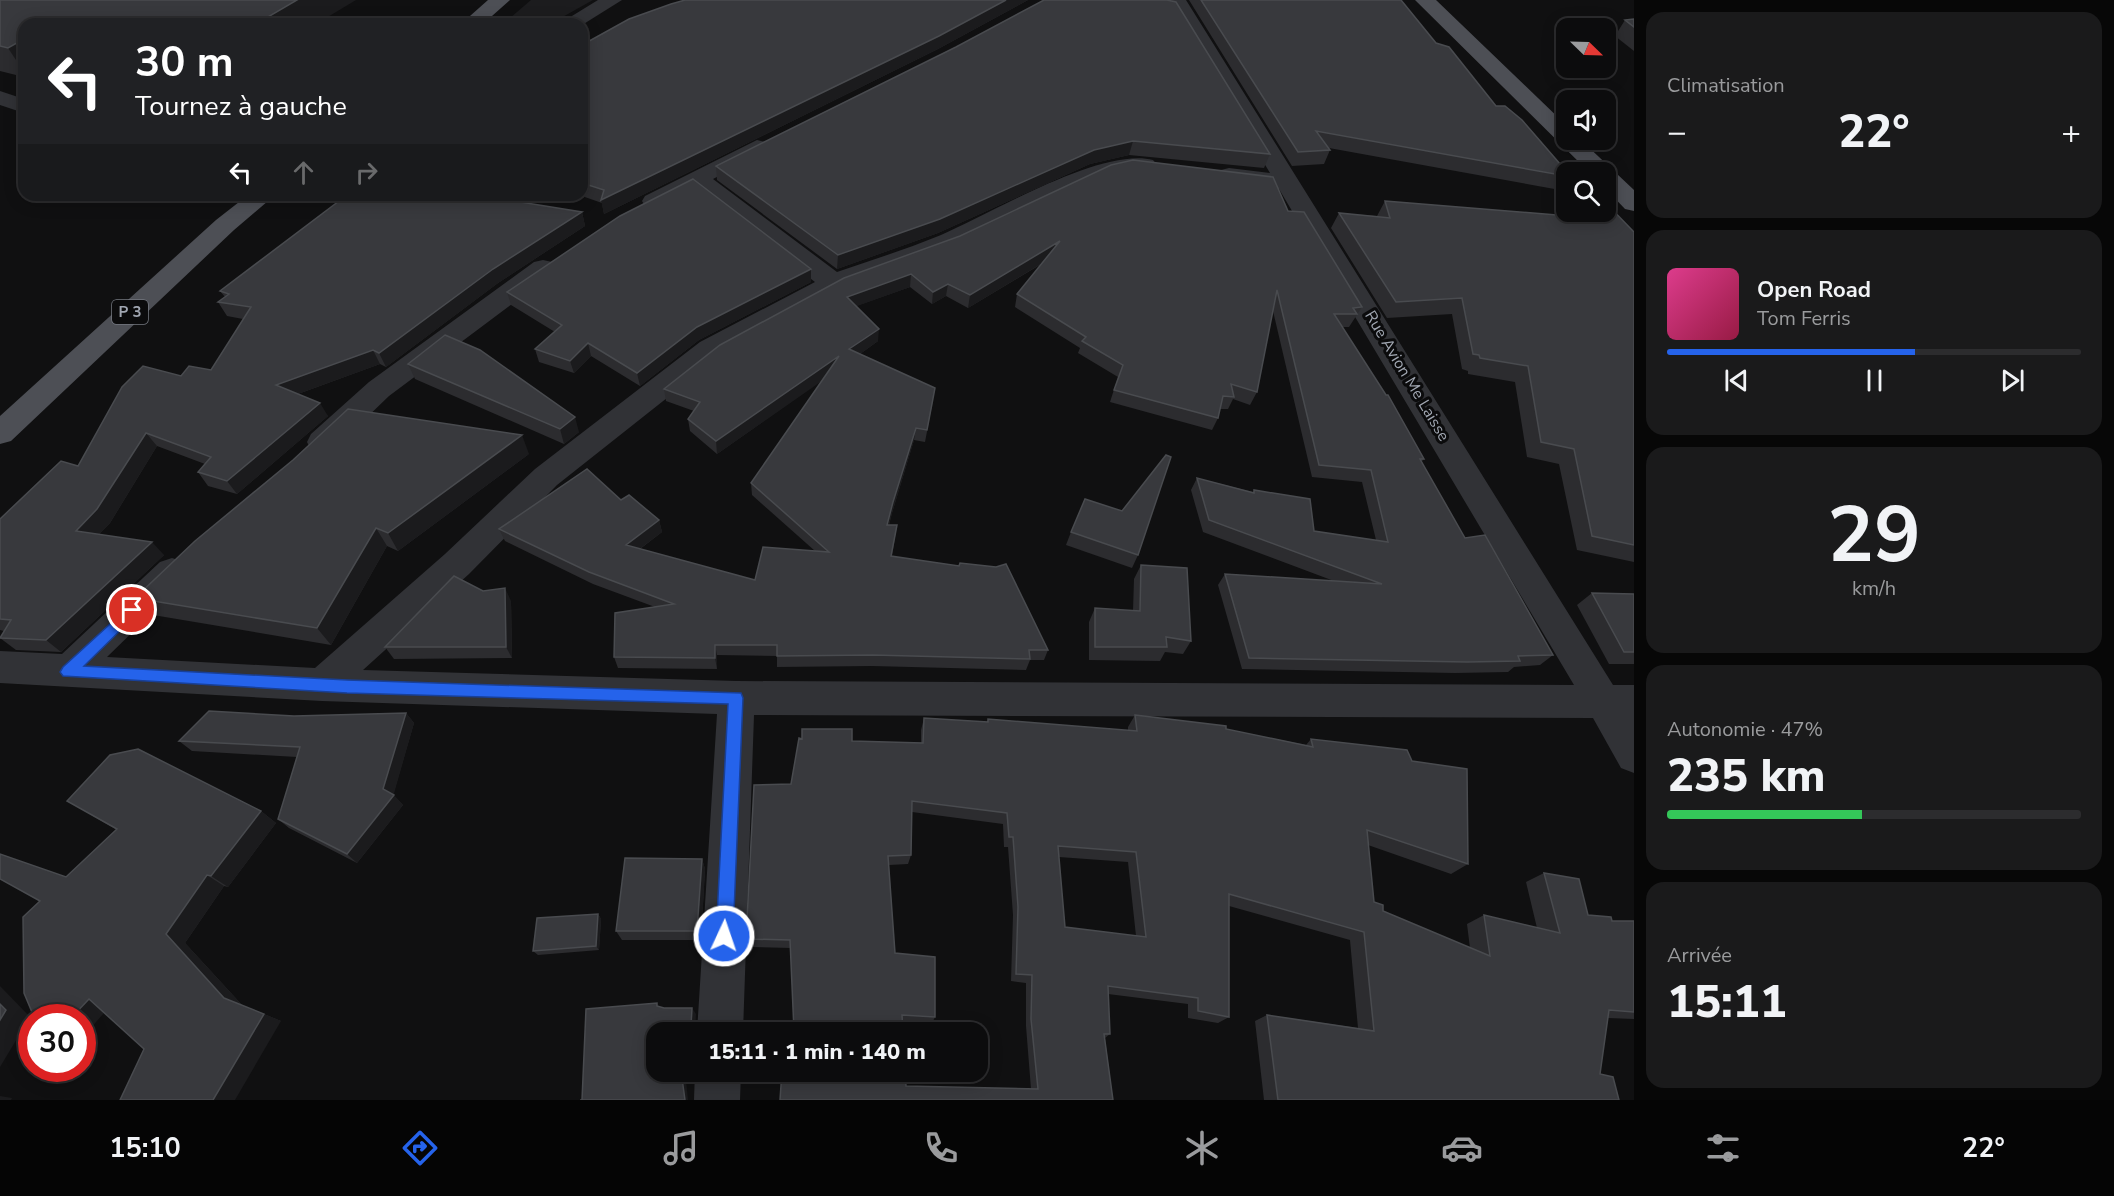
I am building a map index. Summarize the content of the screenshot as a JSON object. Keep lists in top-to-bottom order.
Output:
{
  "streets": {
    "main road": ["P 3"],
    "street": ["Rue Avion Me Laisse"]
  },
  "north": "bottom right",
  "page": {
    "tile": [
      "Climatisation",
      ["29", "km/h"],
      ["Autonomie · 47%", "235 km"],
      ["Arrivée", "15:11"]
    ],
    "turn": ["30 m", "Tournez à gauche"],
    "heat": ["−", "22°", "+"],
    "song": ["Open Road", "Tom Ferris"],
    "limit": "30",
    "trip": "15:11 · 1 min · 140 m",
    "tabs": ["15:10", "22°"]
  }
}
